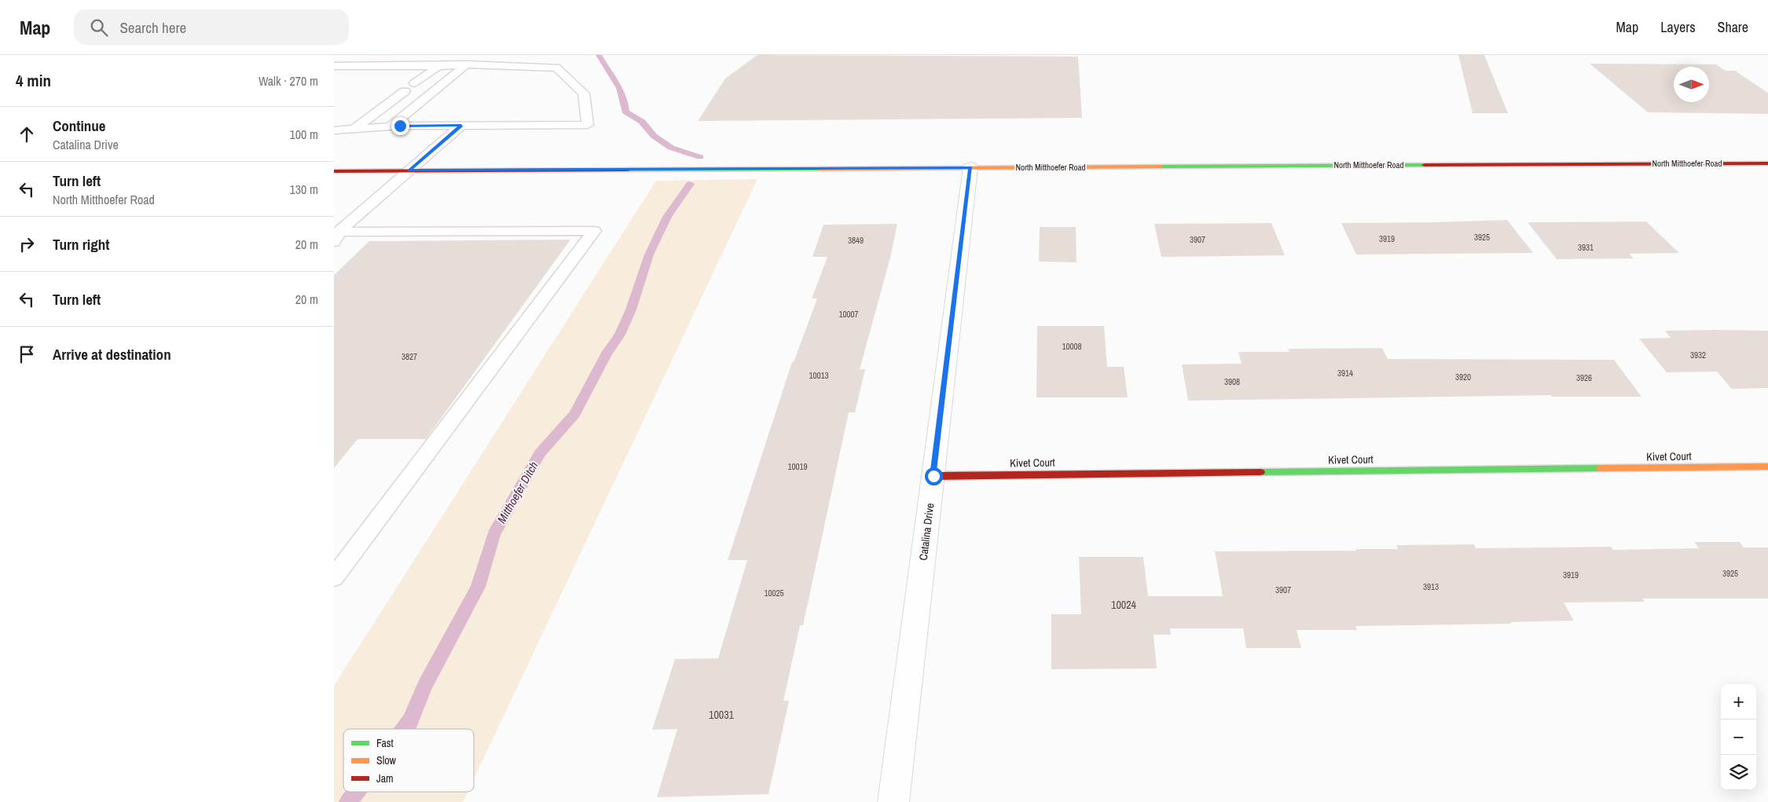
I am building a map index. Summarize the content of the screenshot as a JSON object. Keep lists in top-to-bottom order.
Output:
{
  "streets": {
    "main road": ["North Mitthoefer Road", "Kivet Court"],
    "street": ["Catalina Drive"]
  },
  "crossings": [
    ["North Mitthoefer Road", "Catalina Drive"],
    ["Kivet Court", "Catalina Drive"]
  ],
  "water": ["Mitthoefer Ditch"],
  "house_numbers": [
    "3925",
    "3919",
    "3907",
    "3849",
    "3931",
    "10007",
    "10008",
    "3932",
    "3827",
    "3914",
    "10013",
    "3920",
    "3926",
    "3908",
    "10019",
    "3925",
    "3919",
    "3913",
    "3907",
    "10025",
    "10024",
    "10031"
  ],
  "legend": ["Fast", "Slow", "Jam"],
  "north": "right",
  "page": {
    "header": "Map",
    "search": "Search here",
    "nav": ["Map", "Layers", "Share"],
    "heading": ["4 min", "Walk · 270 m"],
    "list": [
      ["Continue", "Catalina Drive", "100 m"],
      ["Turn left", "North Mitthoefer Road", "130 m"],
      ["Turn right", "20 m"],
      ["Turn left", "20 m"],
      "Arrive at destination"
    ],
    "map_buttons": ["+", "−"]
  }
}
